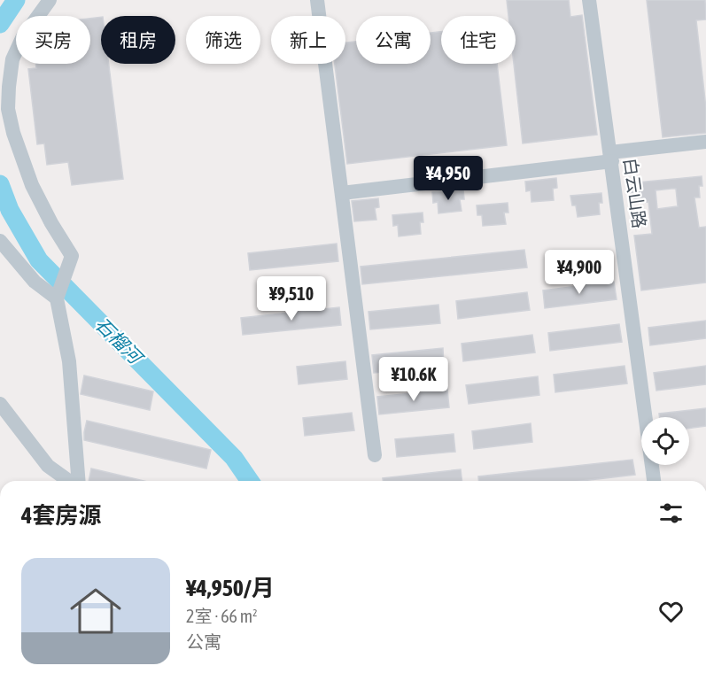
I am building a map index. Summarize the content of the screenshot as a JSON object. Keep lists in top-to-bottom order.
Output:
{
  "streets": {
    "street": ["白云山路"]
  },
  "water": ["石榴河"],
  "page": {
    "chip": [
      "买房",
      "租房",
      "筛选",
      "新上",
      "公寓",
      "住宅"
    ],
    "price": [
      "¥4,950",
      "¥4,900",
      "¥9,510",
      "¥10.6K"
    ],
    "heading": "4套房源",
    "list": [
      {
        "name": "¥4,950/月",
        "note": "2室 · 66 m² · 公寓"
      }
    ]
  }
}
